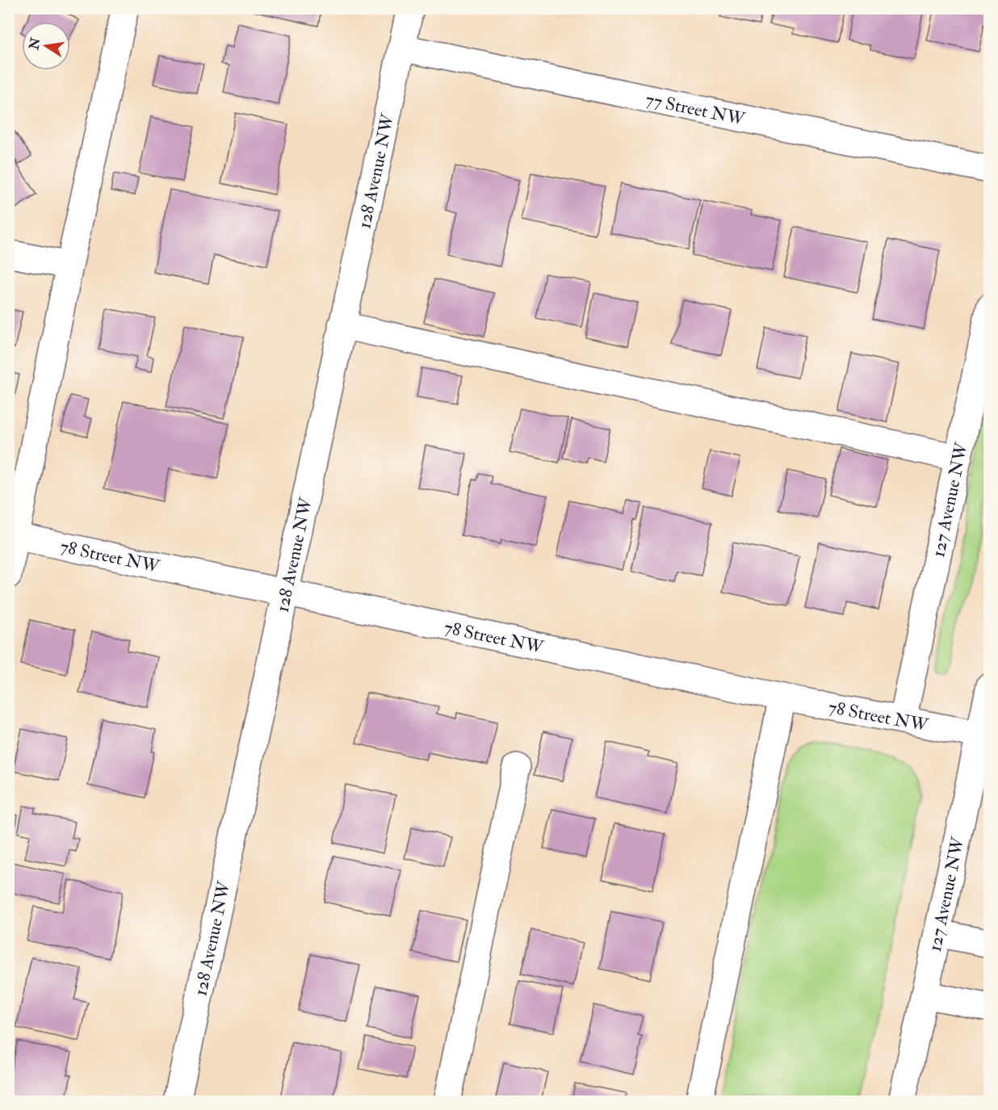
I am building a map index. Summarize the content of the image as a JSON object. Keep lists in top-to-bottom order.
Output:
{
  "streets": {
    "street": [
      "77 Street NW",
      "128 Avenue NW",
      "127 Avenue NW",
      "78 Street NW"
    ]
  },
  "crossings": [
    ["77 Street NW", "128 Avenue NW"],
    ["128 Avenue NW", "78 Street NW"],
    ["127 Avenue NW", "78 Street NW"]
  ],
  "north": "left"
}
